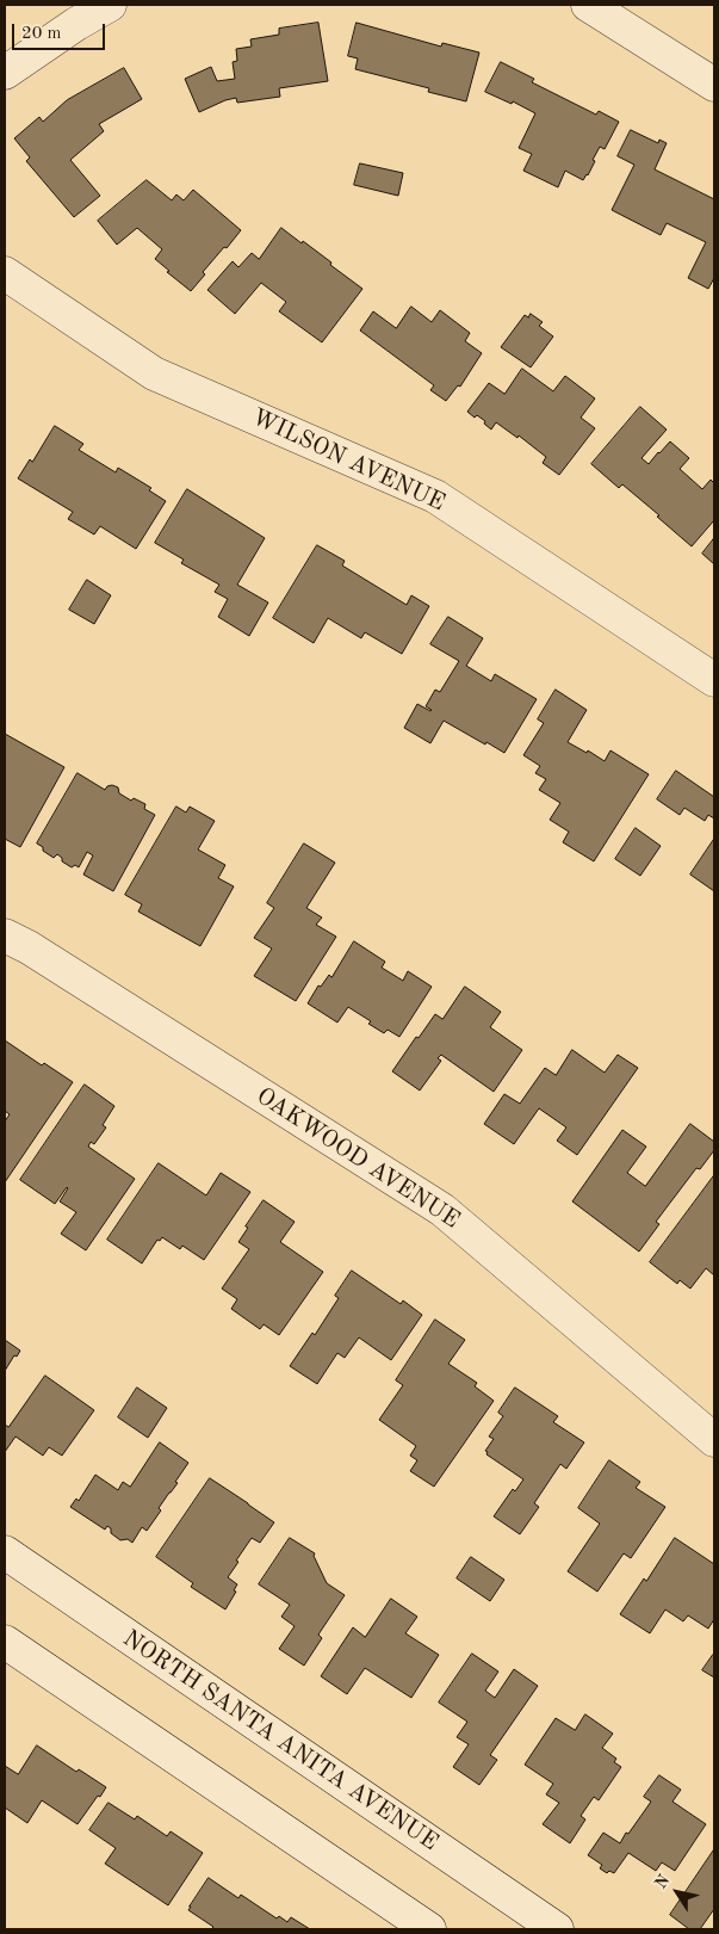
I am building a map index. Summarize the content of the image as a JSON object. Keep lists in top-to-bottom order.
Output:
{
  "streets": {
    "street": ["WILSON AVENUE", "OAKWOOD AVENUE", "NORTH SANTA ANITA AVENUE"]
  },
  "scale_bar": "20 m",
  "north": "top left"
}
